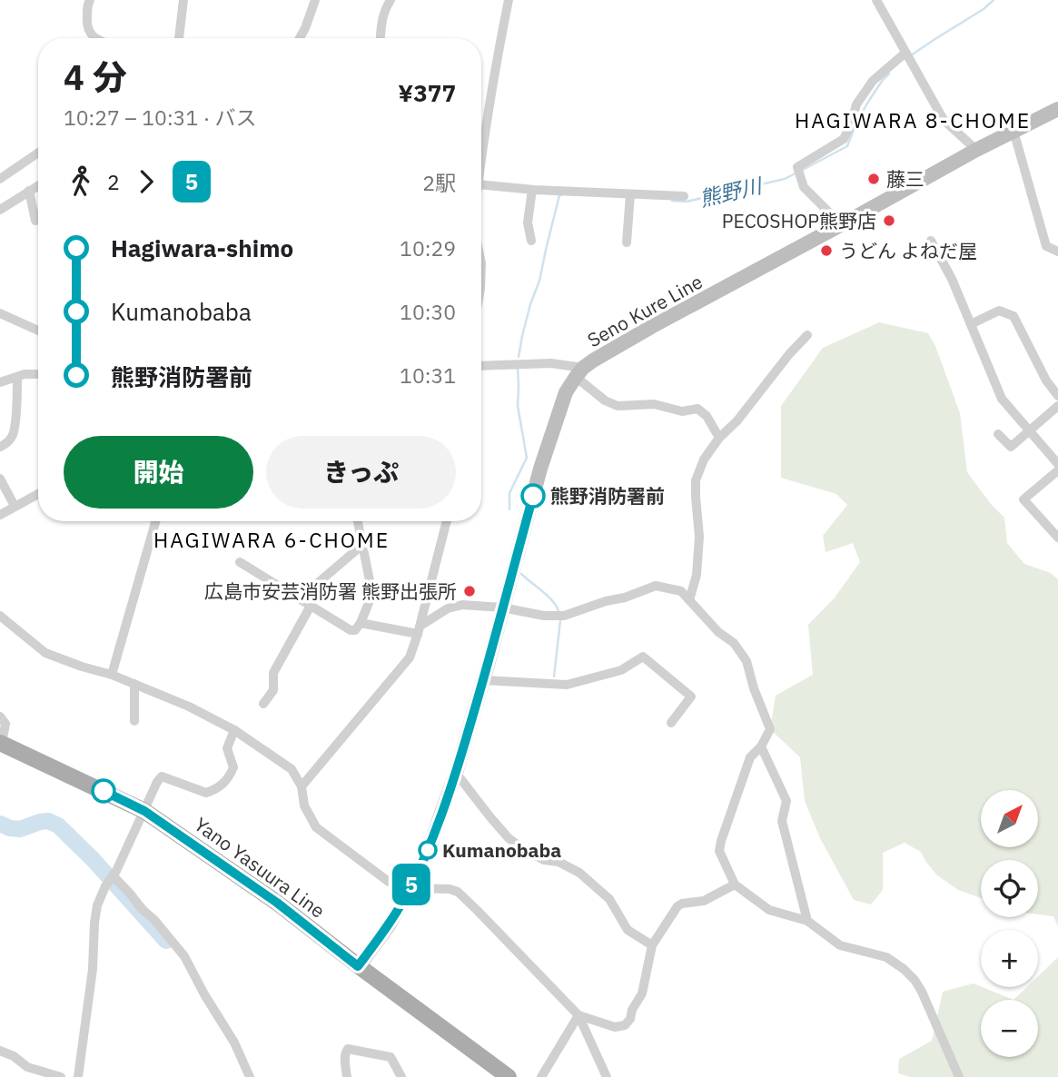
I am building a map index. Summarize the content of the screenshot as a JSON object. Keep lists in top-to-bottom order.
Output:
{
  "streets": {
    "main road": ["Seno Kure Line", "Yano Yasuura Line"]
  },
  "districts": ["HAGIWARA 8-CHOME", "HAGIWARA 6-CHOME"],
  "water": ["熊野川"],
  "places": [
    "藤三",
    "PECOSHOP熊野店",
    "うどん よねだ屋",
    "熊野消防署前",
    "広島市安芸消防署 熊野出張所",
    "Kumanobaba"
  ],
  "lines": ["bus line 5"],
  "north": "top right",
  "page": {
    "on_map": "5",
    "heading": ["4 分", "10:27 – 10:31 · バス", "¥377"],
    "legs": ["2", "5", "2駅"],
    "list": [
      {
        "name": "Hagiwara-shimo",
        "value": "10:29"
      },
      {
        "name": "Kumanobaba",
        "value": "10:30"
      },
      {
        "name": "熊野消防署前",
        "value": "10:31"
      }
    ],
    "buttons": ["開始", "きっぷ"],
    "map_buttons": ["+", "−"]
  }
}
